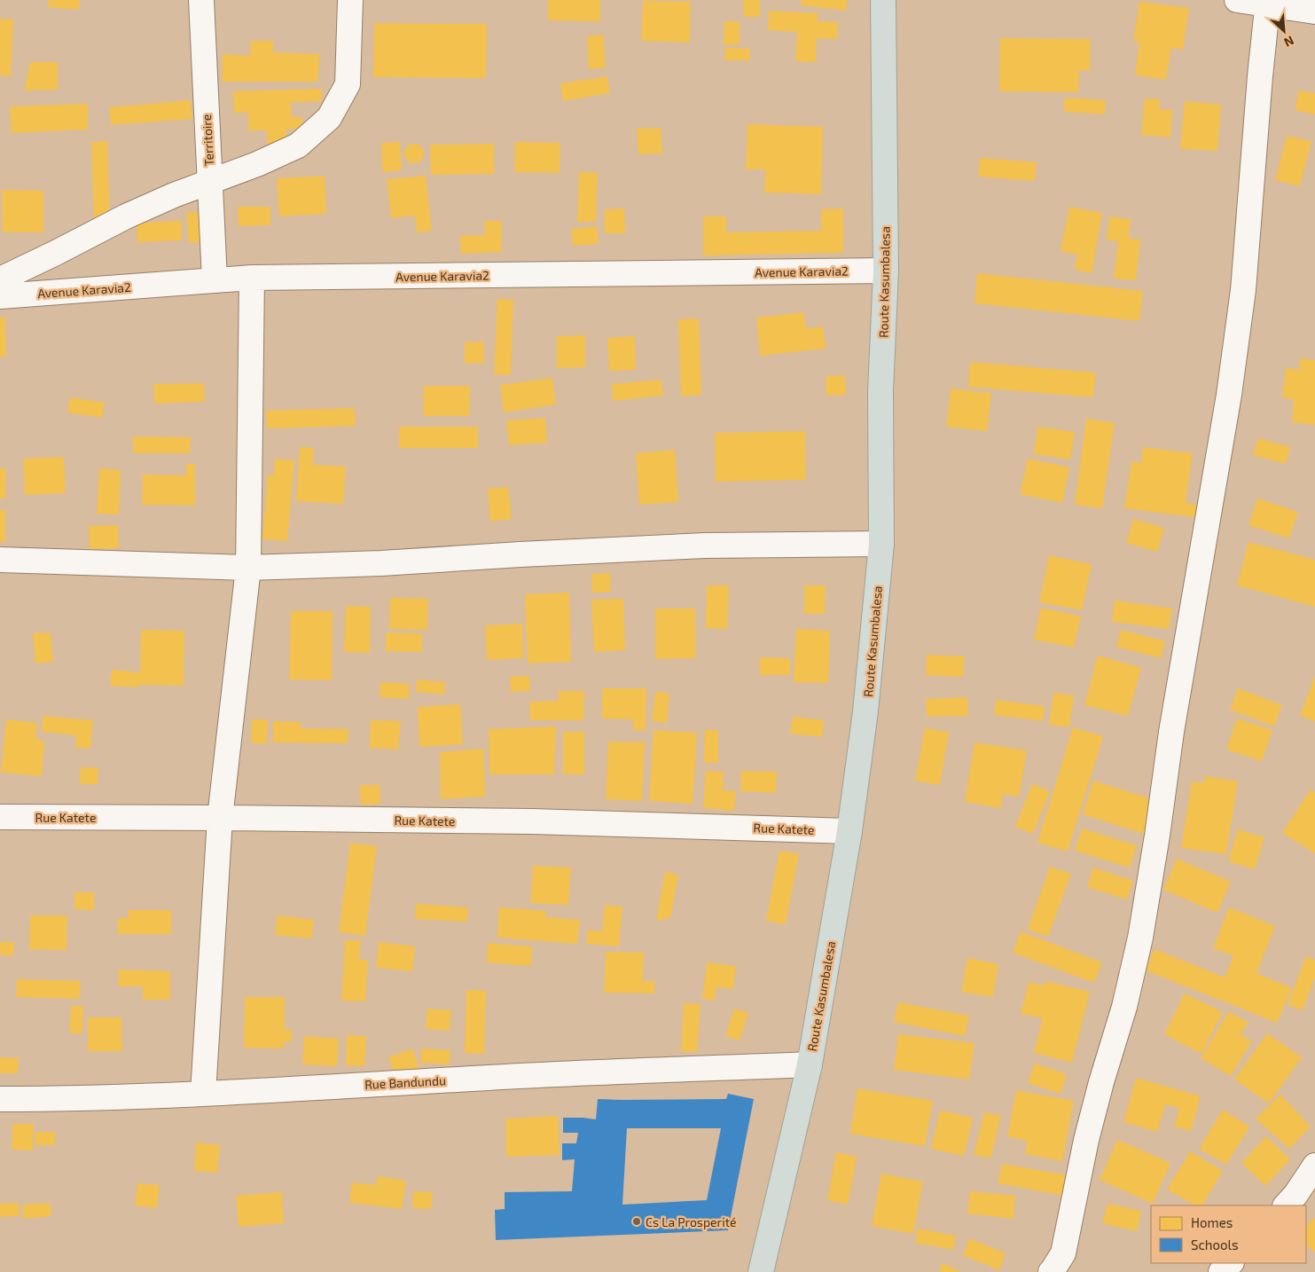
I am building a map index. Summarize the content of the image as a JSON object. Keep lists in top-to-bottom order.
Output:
{
  "streets": {
    "highway": ["Route Kasumbalesa"],
    "street": [
      "Territoire",
      "Avenue Karavia2",
      "Rue Katete",
      "Rue Bandundu"
    ]
  },
  "crossings": [
    ["Territoire", "Avenue Karavia2"],
    ["Avenue Karavia2", "Route Kasumbalesa"],
    ["Route Kasumbalesa", "Rue Katete"],
    ["Route Kasumbalesa", "Rue Bandundu"]
  ],
  "places": ["Cs La Prosperité"],
  "legend": ["Homes", "Schools"],
  "north": "bottom right"
}
